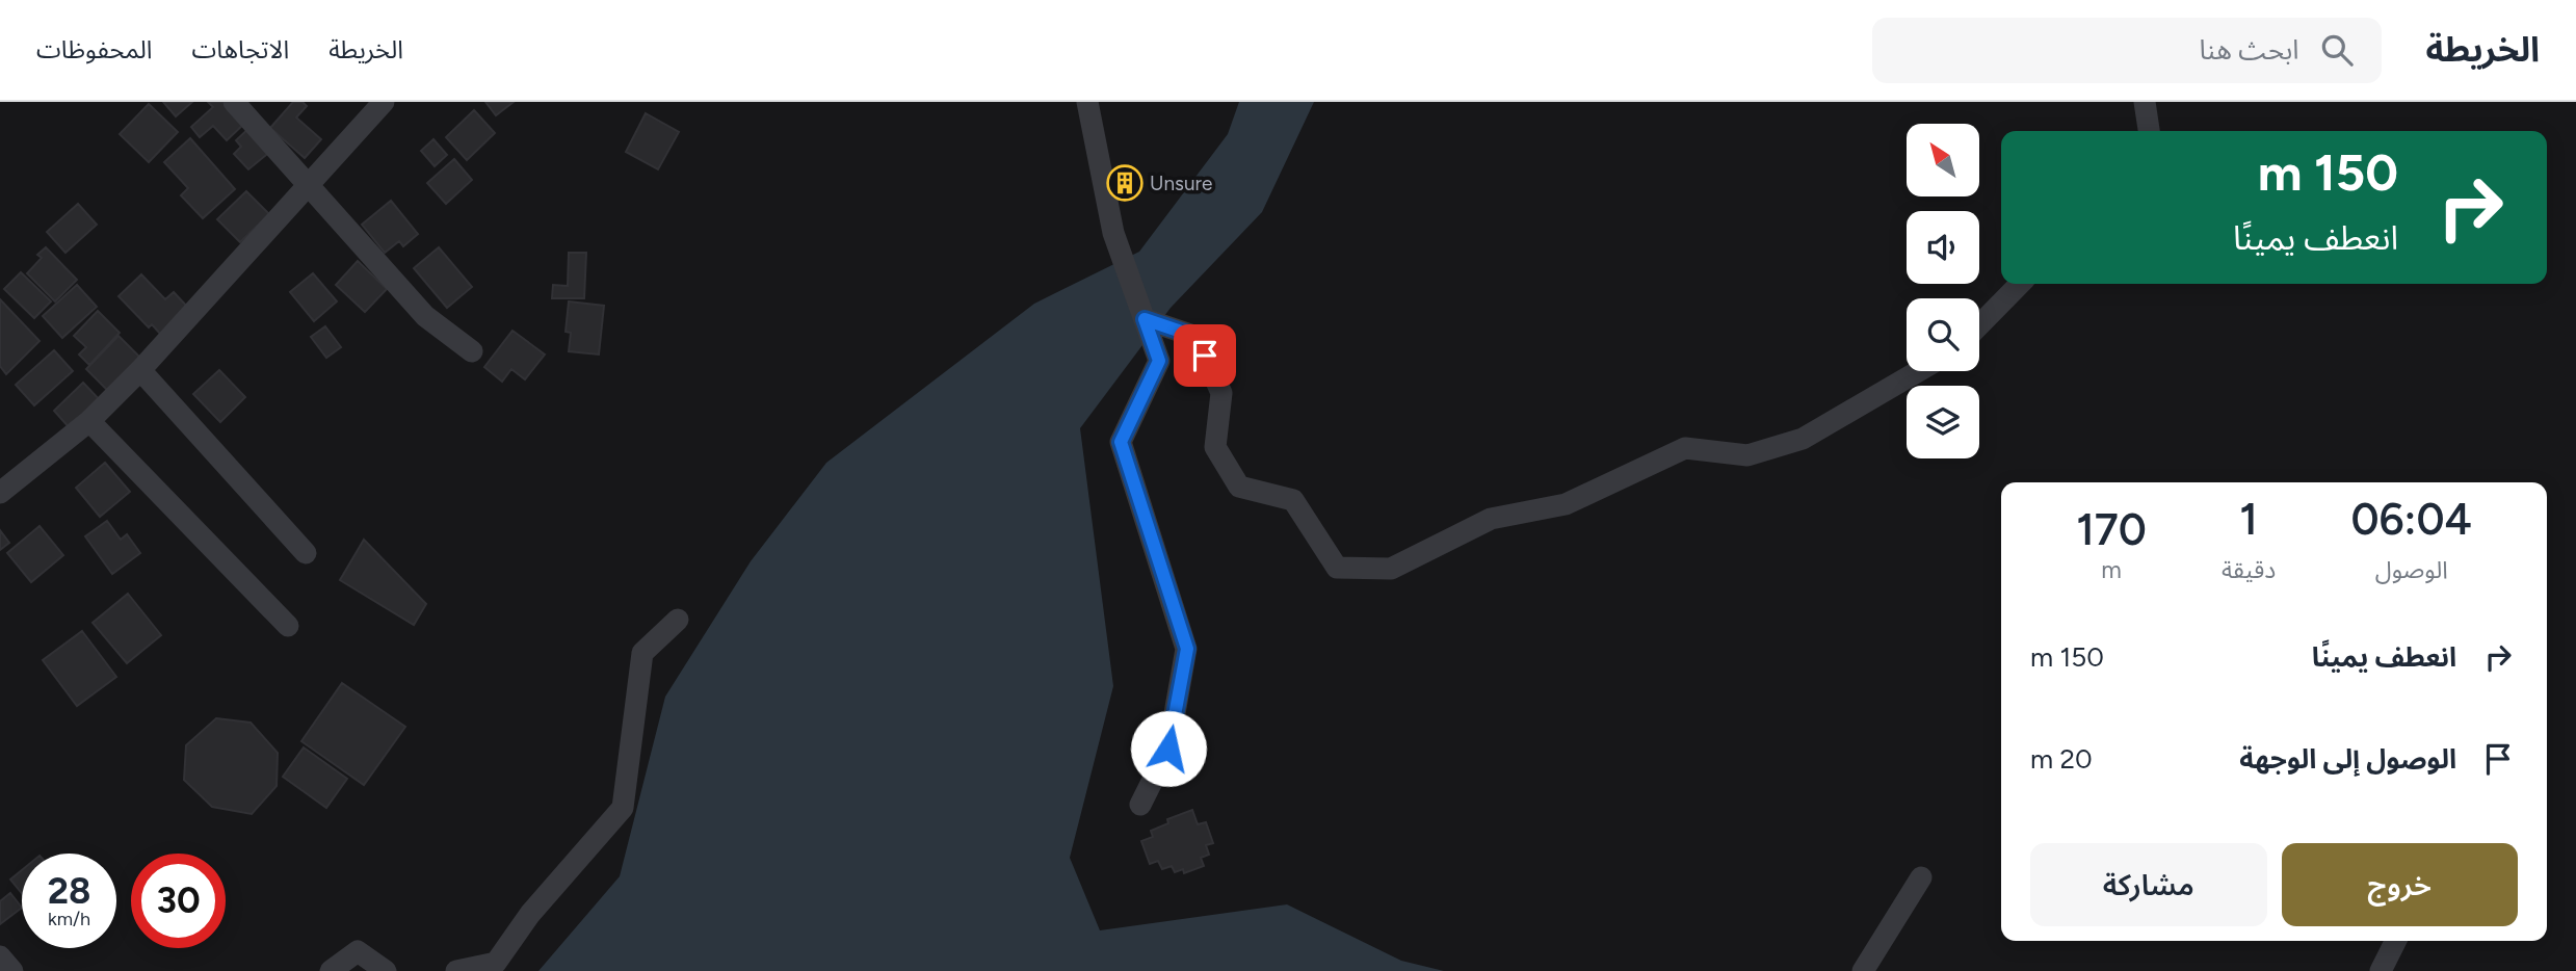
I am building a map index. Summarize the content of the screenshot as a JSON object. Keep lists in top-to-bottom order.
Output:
{
  "places": {
    "building": ["Unsure"]
  },
  "north": "top left",
  "page": {
    "header": "الخريطة",
    "search": "ابحث هنا",
    "nav": ["الخريطة", "الاتجاهات", "المحفوظات"],
    "turn": ["150 m", "انعطف يمينًا"],
    "eta": [
      "06:04",
      "الوصول",
      "1",
      "دقيقة",
      "170",
      "m"
    ],
    "list": [
      {
        "name": "انعطف يمينًا",
        "value": "150 m"
      },
      {
        "name": "الوصول إلى الوجهة",
        "value": "20 m"
      }
    ],
    "buttons": ["خروج", "مشاركة"],
    "speed": "28 km/h",
    "limit": "30"
  }
}
